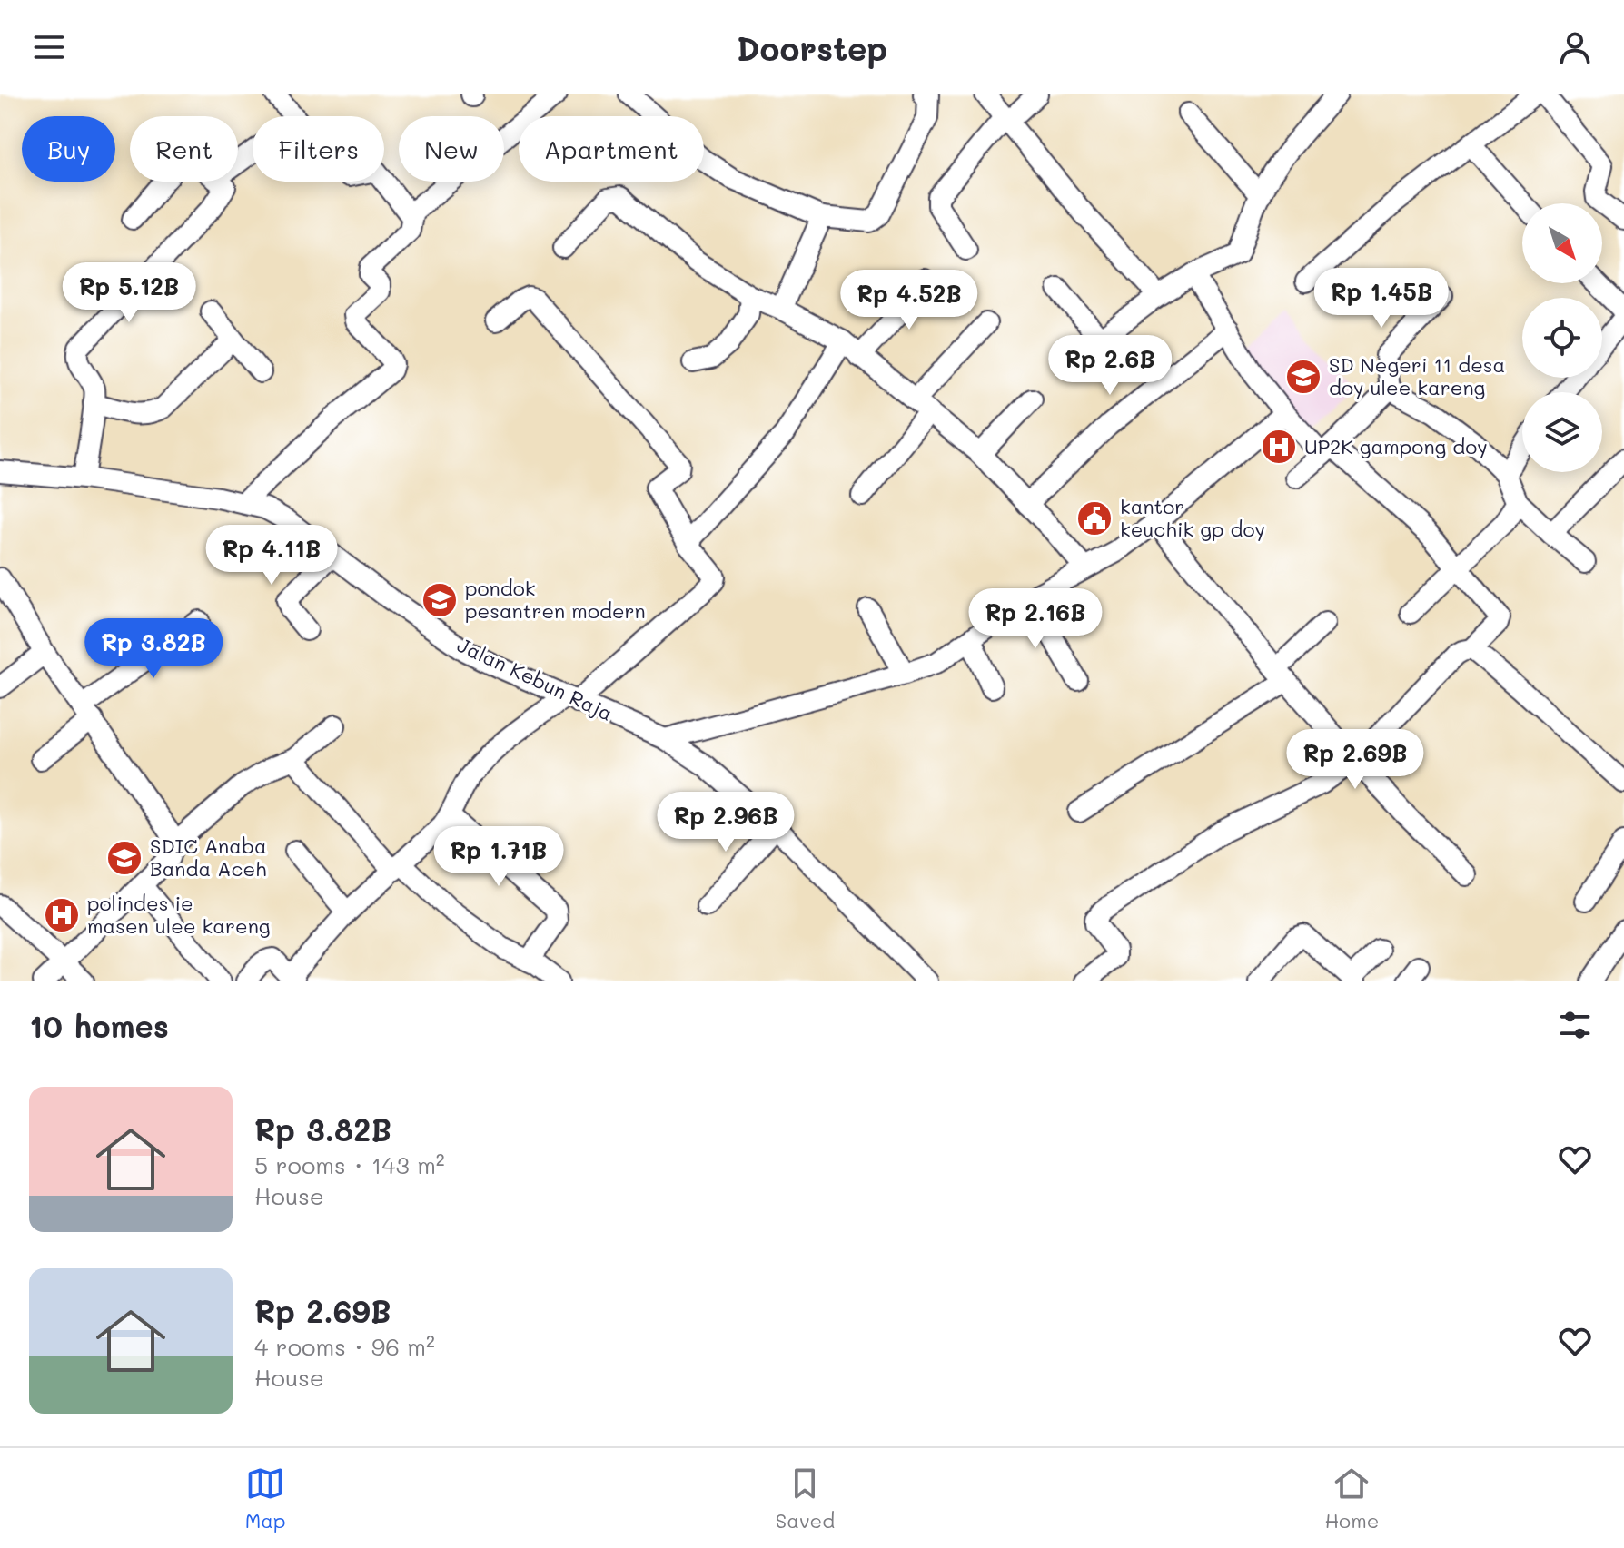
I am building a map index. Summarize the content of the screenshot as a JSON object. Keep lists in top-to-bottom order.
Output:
{
  "streets": {
    "street": ["Jalan Kebun Raja"]
  },
  "places": {
    "school or university": ["SD Negeri 11 desa doy ulee kareng", "pondok pesantren modern", "SDIC Anaba Banda Aceh"],
    "hospital": ["UP2K gampong doy", "polindes ie masen ulee kareng"],
    "public building": ["kantor keuchik gp doy"]
  },
  "north": "bottom right",
  "page": {
    "header": "Doorstep",
    "chip": [
      "Buy",
      "Rent",
      "Filters",
      "New",
      "Apartment"
    ],
    "price": [
      "Rp 5.12B",
      "Rp 1.45B",
      "Rp 4.52B",
      "Rp 2.6B",
      "Rp 4.11B",
      "Rp 2.16B",
      "Rp 3.82B",
      "Rp 2.69B",
      "Rp 2.96B",
      "Rp 1.71B"
    ],
    "heading": "10 homes",
    "list": [
      {
        "name": "Rp 3.82B",
        "note": "5 rooms · 143 m² · House"
      },
      {
        "name": "Rp 2.69B",
        "note": "4 rooms · 96 m² · House"
      }
    ],
    "tabs": ["Map", "Saved", "Home"]
  }
}
